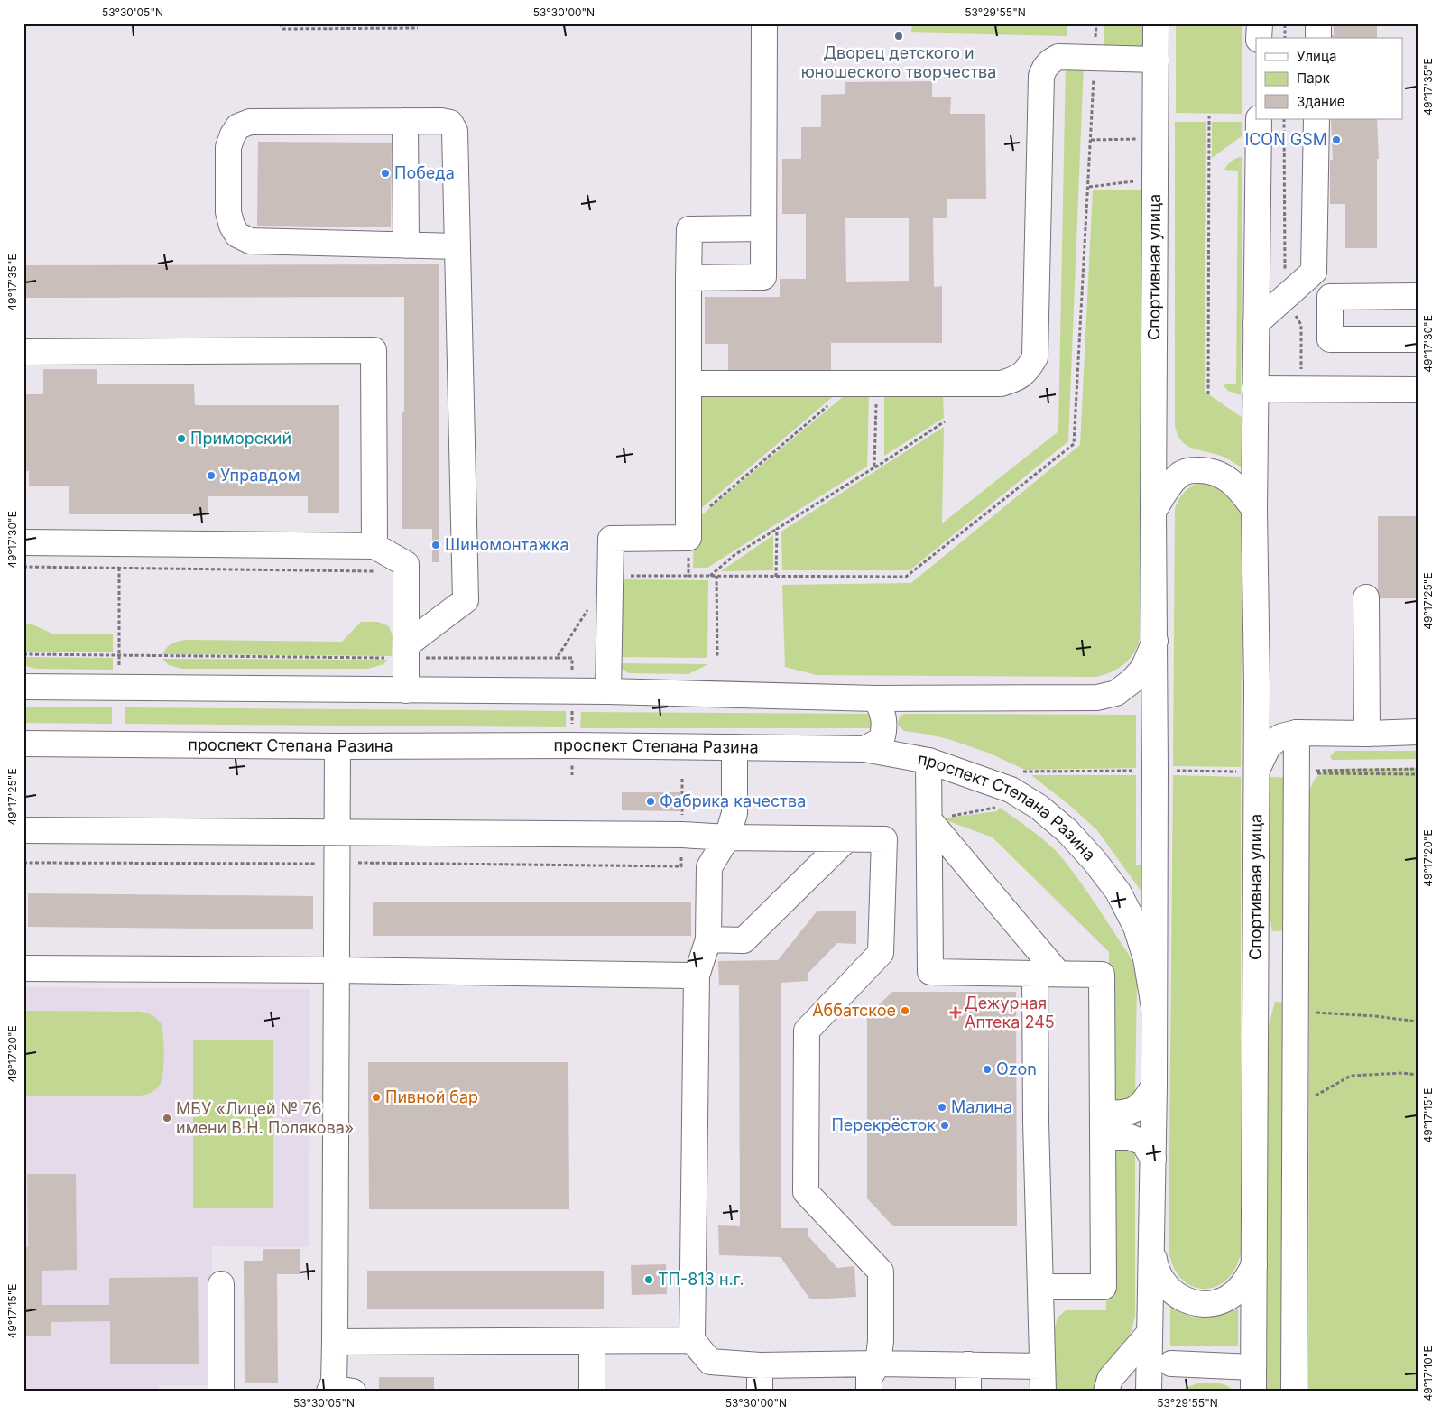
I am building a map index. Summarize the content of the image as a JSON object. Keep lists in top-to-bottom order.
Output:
{
  "streets": {
    "main road": ["Спортивная улица", "проспект Степана Разина"]
  },
  "crossings": [
    ["Спортивная улица", "проспект Степана Разина"]
  ],
  "places": {
    "other": [
      "Дворец детского и юношеского творчества",
      "ICON GSM",
      "Победа",
      "Приморский",
      "Управдом",
      "Шиномонтажка",
      "Фабрика качества",
      "Аббатское",
      "Ozon",
      "Пивной бар",
      "Малина",
      "МБУ «Лицей № 76 имени В.Н. Полякова»",
      "Перекрёсток",
      "ТП-813 н.г."
    ],
    "health": ["Дежурная Аптека 245"]
  },
  "legend": ["Улица", "Парк", "Здание"],
  "coordinates": [
    "53°30'05\"N",
    "53°30'00\"N",
    "53°29'55\"N",
    "49°17'35\"E",
    "49°17'30\"E",
    "49°17'25\"E",
    "49°17'20\"E",
    "49°17'15\"E",
    "49°17'10\"E"
  ]
}
